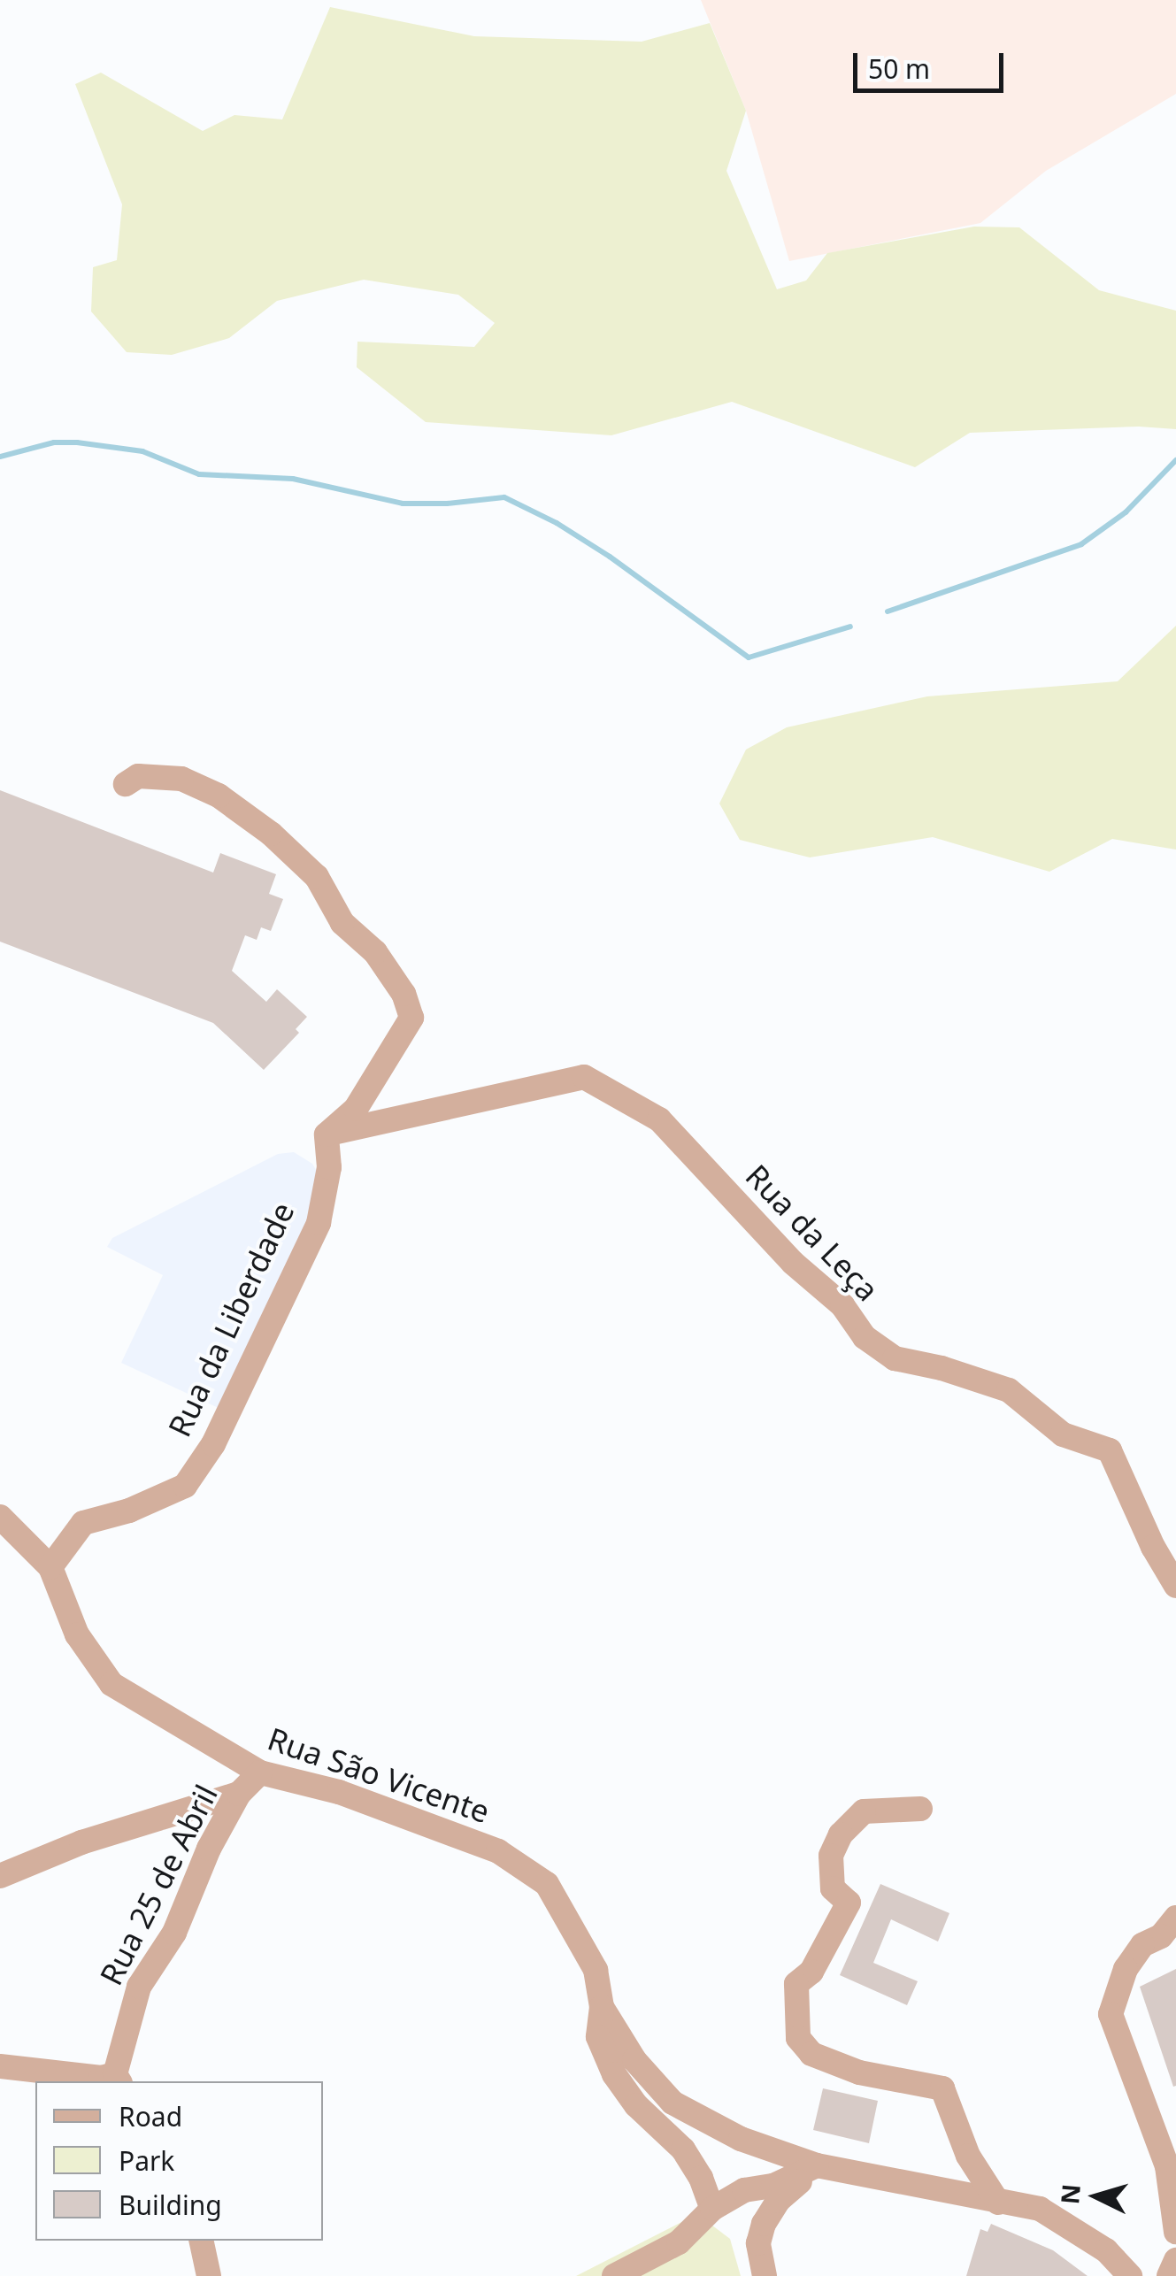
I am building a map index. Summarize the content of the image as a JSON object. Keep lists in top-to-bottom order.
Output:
{
  "streets": {
    "street": [
      "Rua da Leça",
      "Rua da Liberdade",
      "Rua São Vicente",
      "Rua 25 de Abril"
    ]
  },
  "crossings": [
    ["Rua da Leça", "Rua da Liberdade"],
    ["Rua da Liberdade", "Rua São Vicente"],
    ["Rua São Vicente", "Rua 25 de Abril"]
  ],
  "legend": ["Road", "Park", "Building"],
  "scale_bar": "50 m",
  "north": "left"
}
